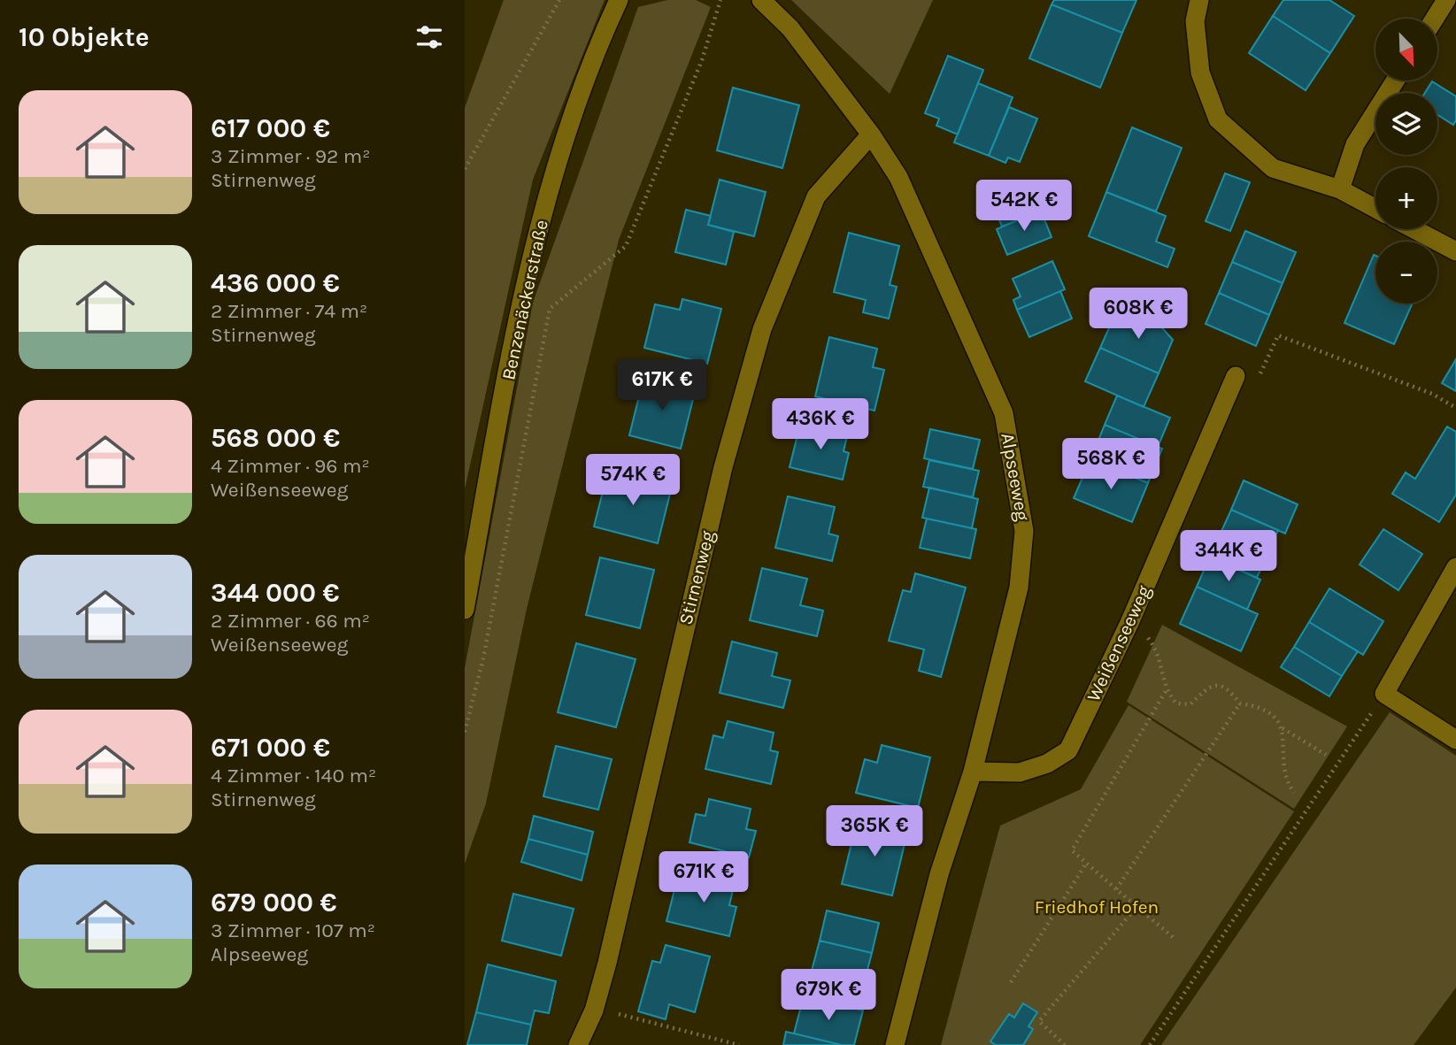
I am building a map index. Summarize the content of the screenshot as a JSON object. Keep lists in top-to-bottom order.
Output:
{
  "streets": {
    "street": [
      "Benzenäckerstraße",
      "Alpseeweg",
      "Stirnenweg",
      "Weißenseeweg"
    ]
  },
  "crossings": [
    ["Alpseeweg", "Stirnenweg"],
    ["Alpseeweg", "Weißenseeweg"]
  ],
  "parks": ["Friedhof Hofen"],
  "north": "bottom right",
  "page": {
    "heading": "10 Objekte",
    "map_buttons": ["+", "−"],
    "list": [
      {
        "name": "617 000 €",
        "note": "3 Zimmer · 92 m² · Stirnenweg"
      },
      {
        "name": "436 000 €",
        "note": "2 Zimmer · 74 m² · Stirnenweg"
      },
      {
        "name": "568 000 €",
        "note": "4 Zimmer · 96 m² · Weißenseeweg"
      },
      {
        "name": "344 000 €",
        "note": "2 Zimmer · 66 m² · Weißenseeweg"
      },
      {
        "name": "671 000 €",
        "note": "4 Zimmer · 140 m² · Stirnenweg"
      },
      {
        "name": "679 000 €",
        "note": "3 Zimmer · 107 m² · Alpseeweg"
      }
    ],
    "price": [
      "542K €",
      "608K €",
      "617K €",
      "436K €",
      "568K €",
      "574K €",
      "344K €",
      "365K €",
      "671K €",
      "679K €"
    ]
  }
}
